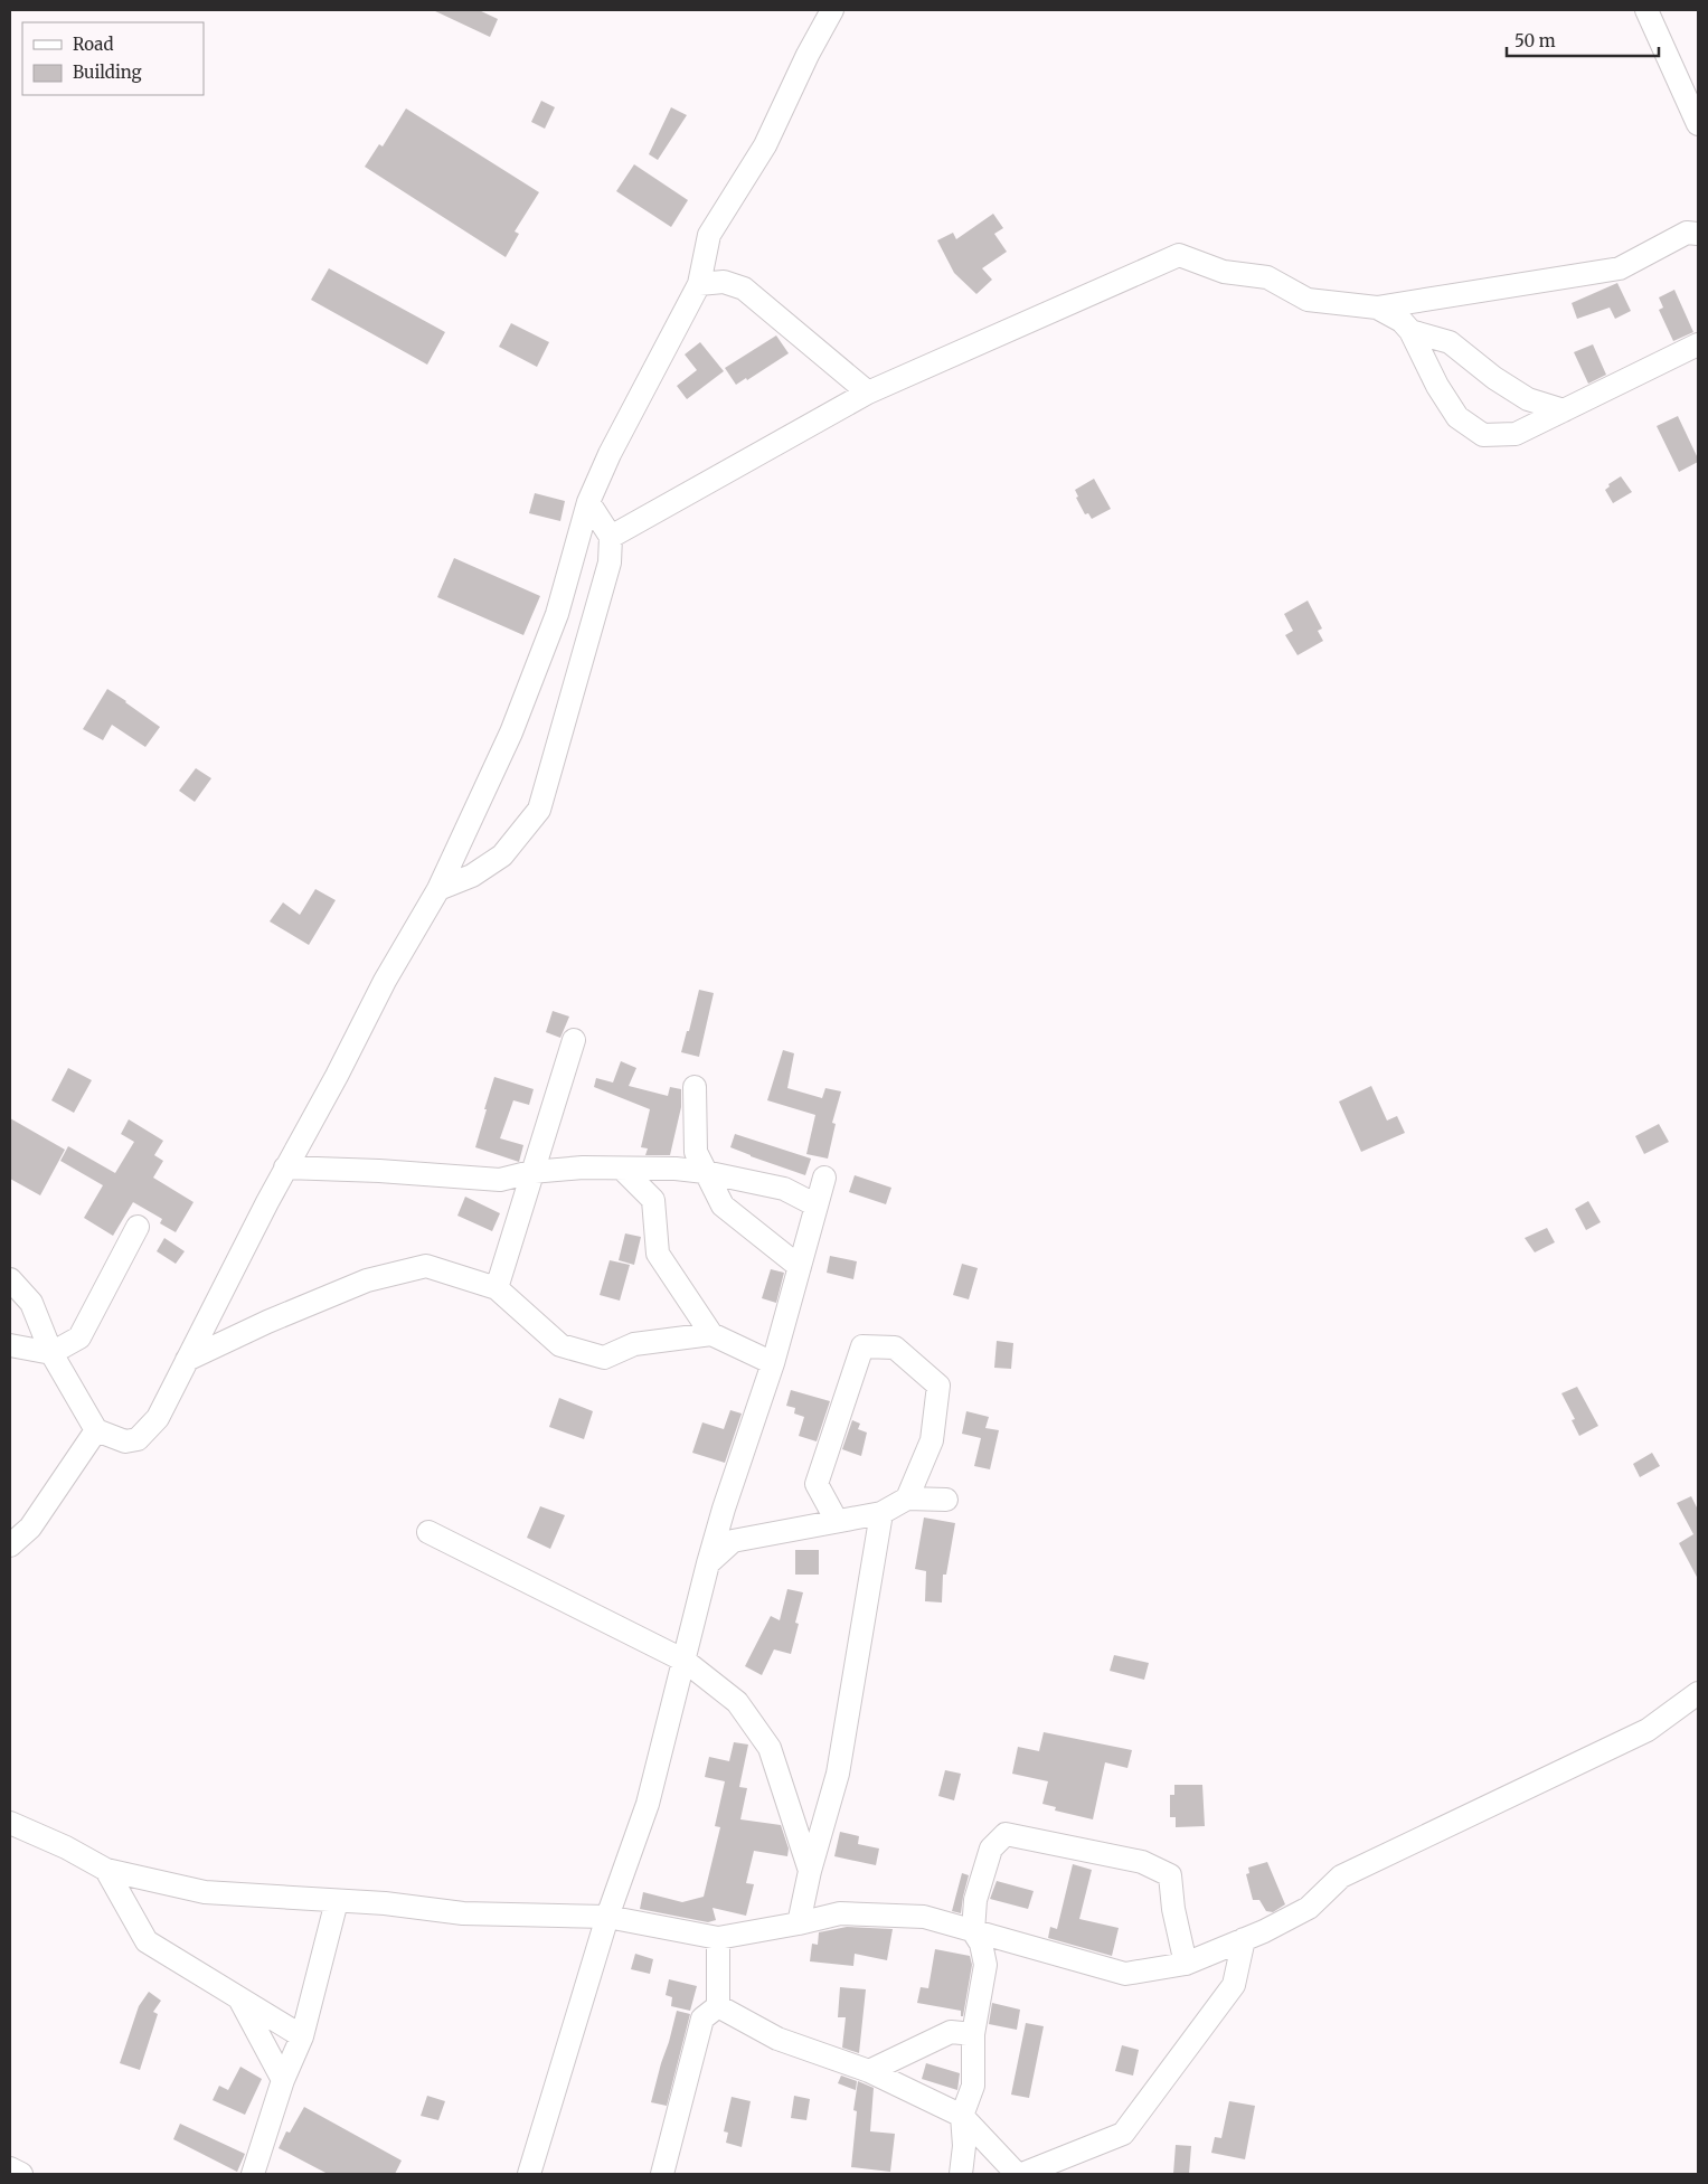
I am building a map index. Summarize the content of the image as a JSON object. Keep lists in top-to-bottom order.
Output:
{
  "legend": ["Road", "Building"],
  "scale_bar": "50 m"
}
